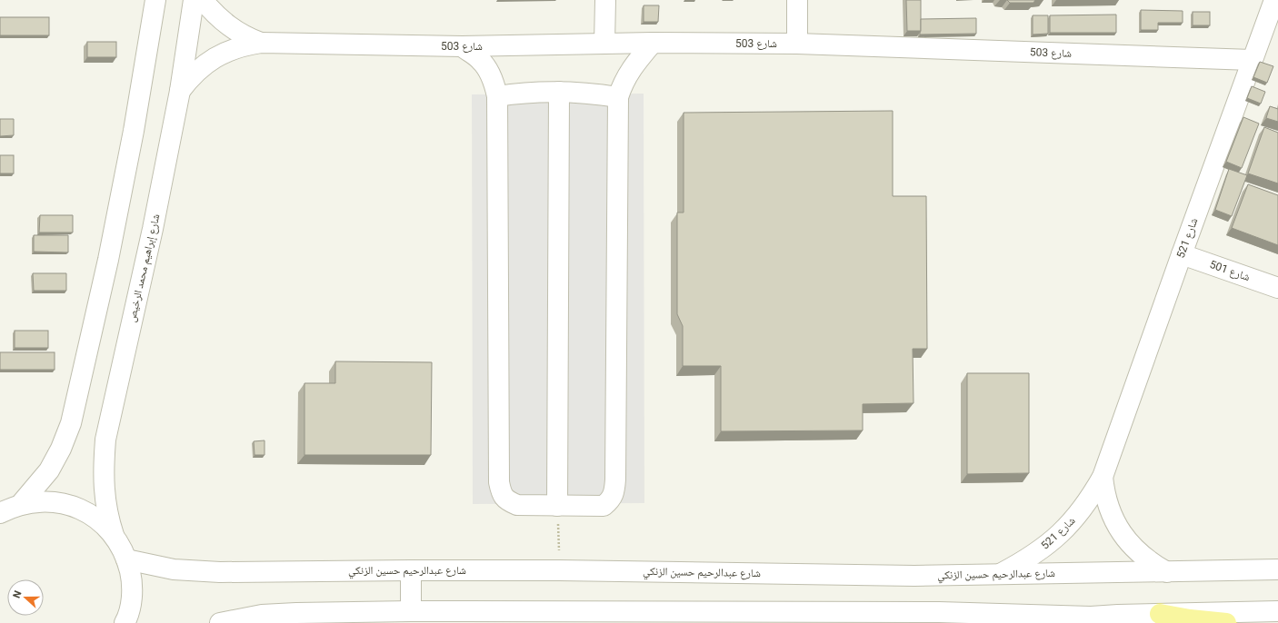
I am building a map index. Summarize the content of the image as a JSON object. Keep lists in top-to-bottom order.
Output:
{
  "streets": {
    "street": [
      "شارع 503",
      "شارع 521",
      "شارع إبراهيم محمد الرخيص",
      "شارع 501",
      "شارع عبدالرحيم حسين الزنكي"
    ]
  },
  "crossings": [
    ["شارع 503", "شارع 521"],
    ["شارع 503", "شارع إبراهيم محمد الرخيص"],
    ["شارع 521", "شارع 501"],
    ["شارع 521", "شارع عبدالرحيم حسين الزنكي"]
  ],
  "north": "left"
}
